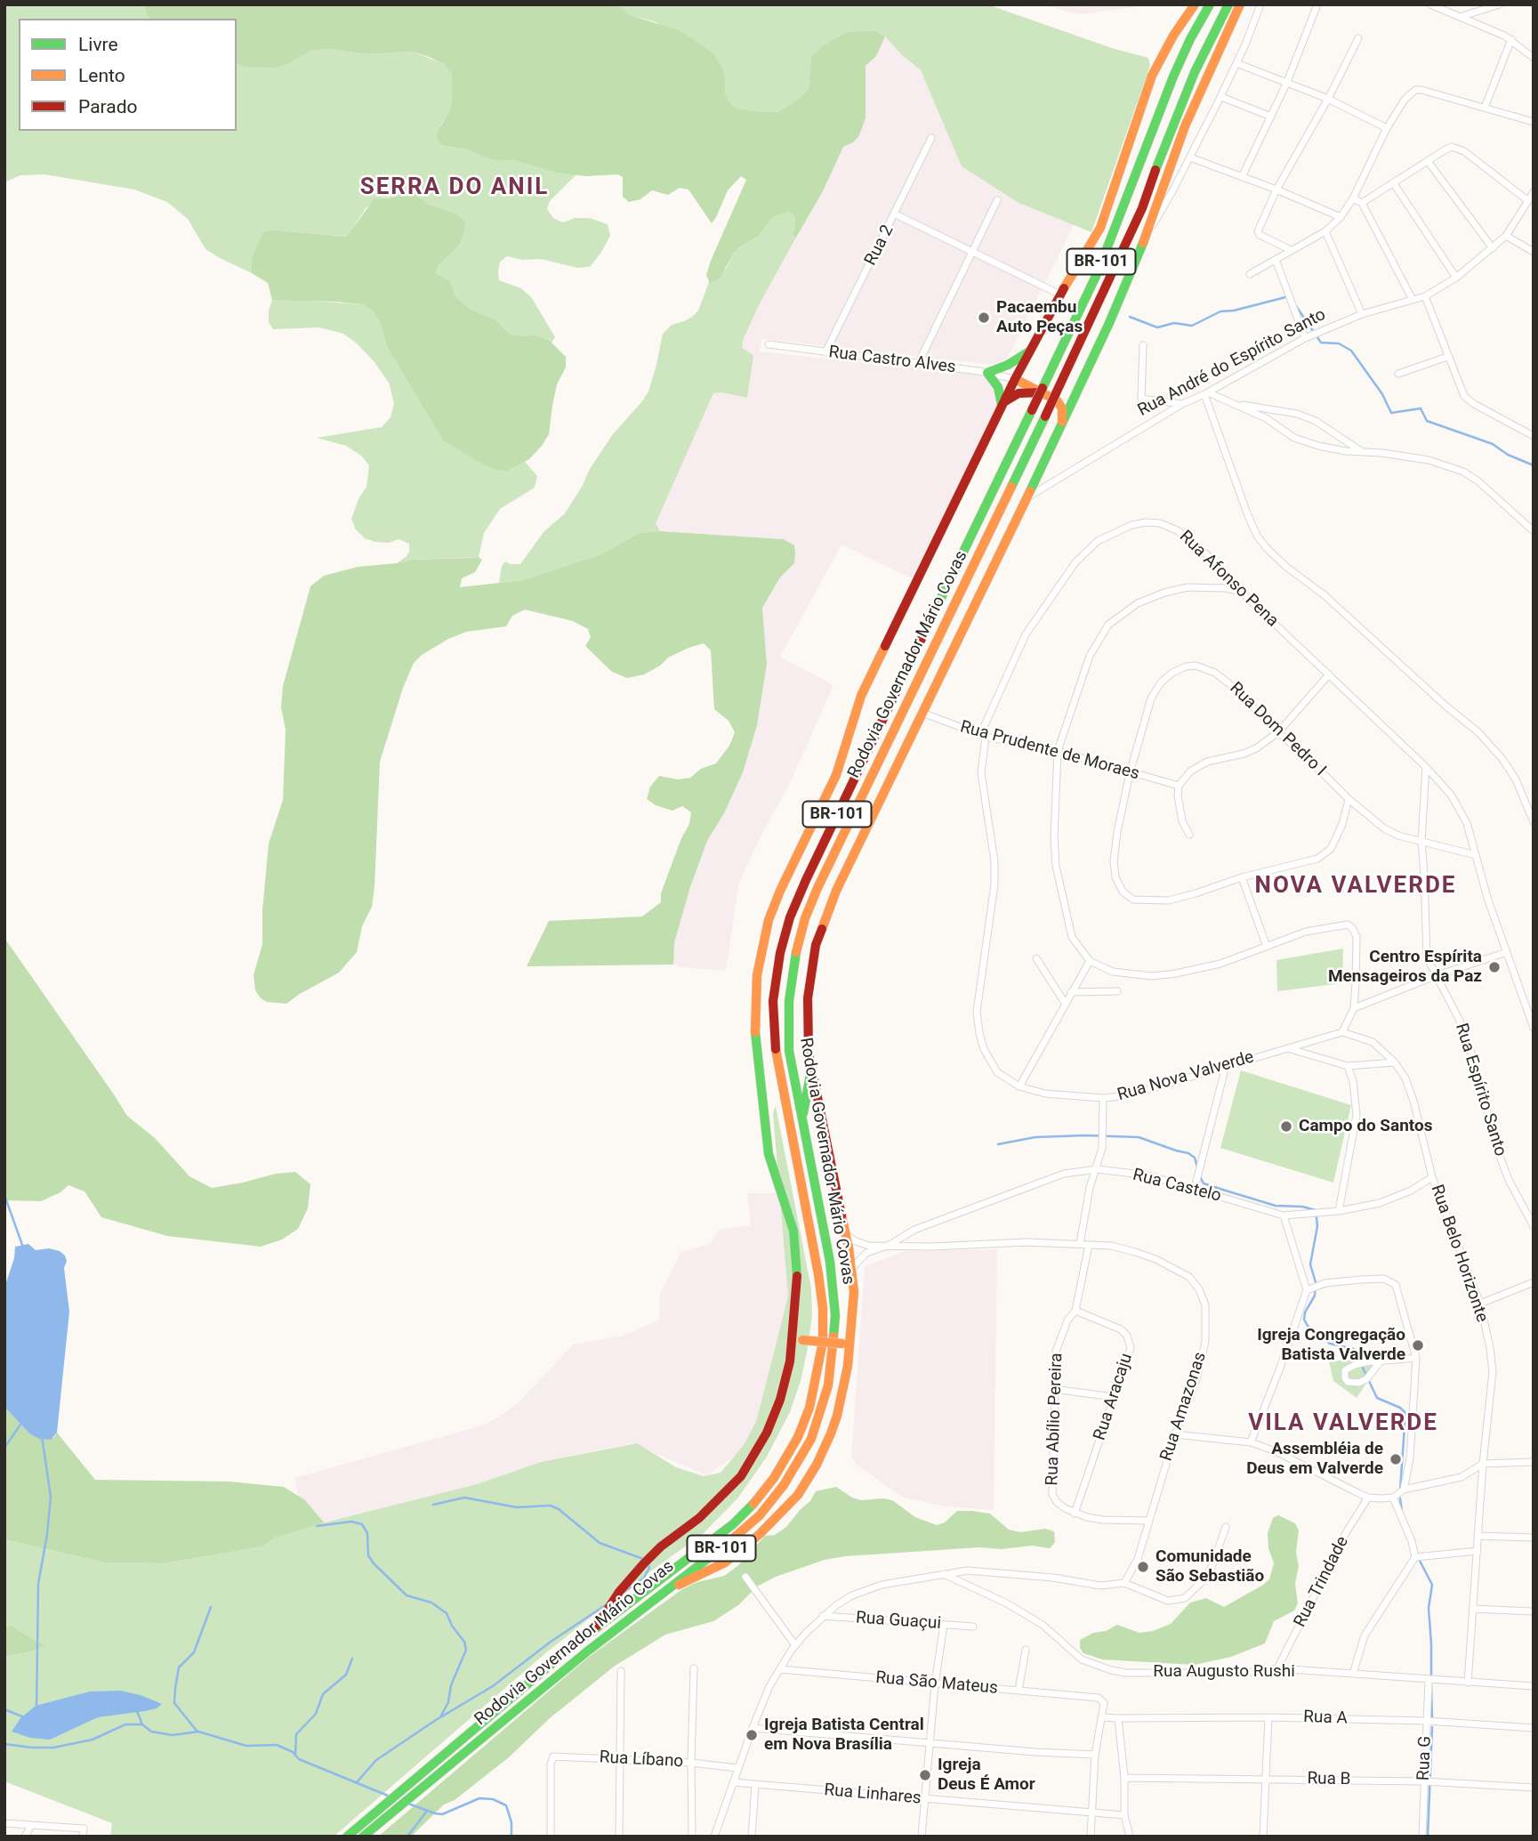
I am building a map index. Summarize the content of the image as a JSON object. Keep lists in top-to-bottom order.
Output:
{
  "streets": {
    "main road": ["BR-101", "Rodovia Governador Mário Covas"],
    "street": [
      "Rua 2",
      "Rua Castro Alves",
      "Rua André do Espírito Santo",
      "Rua Afonso Pena",
      "Rua Dom Pedro I",
      "Rua Prudente de Moraes",
      "Rua Nova Valverde",
      "Rua Espírito Santo",
      "Rua Castelo",
      "Rua Belo Horizonte",
      "Rua Aracaju",
      "Rua Amazonas",
      "Rua Abílio Pereira",
      "Rua Trindade",
      "Rua Guaçui",
      "Rua Augusto Rushi",
      "Rua São Mateus",
      "Rua A",
      "Rua G",
      "Rua Líbano",
      "Rua B",
      "Rua Linhares"
    ]
  },
  "crossings": [
    ["Rua 2", "Rua Castro Alves"],
    ["Rua Castro Alves", "Rodovia Governador Mário Covas"],
    ["Rua Afonso Pena", "Rua Dom Pedro I"],
    ["Rua Afonso Pena", "Rua Prudente de Moraes"],
    ["Rua Afonso Pena", "Rua Nova Valverde"],
    ["Rua Afonso Pena", "Rua Espírito Santo"],
    ["Rua Dom Pedro I", "Rua Prudente de Moraes"],
    ["Rua Dom Pedro I", "Rua Espírito Santo"],
    ["Rua Prudente de Moraes", "Rua Nova Valverde"],
    ["Rua Nova Valverde", "Rua Castelo"],
    ["Rua Nova Valverde", "Rua Belo Horizonte"],
    ["Rua Castelo", "Rua Belo Horizonte"],
    ["Rua Castelo", "Rua Amazonas"],
    ["Rua Belo Horizonte", "Rua Augusto Rushi"],
    ["Rua Aracaju", "Rua Abílio Pereira"],
    ["Rua Amazonas", "Rua Abílio Pereira"],
    ["Rua Trindade", "Rua Augusto Rushi"],
    ["Rua Augusto Rushi", "Rua G"],
    ["Rua São Mateus", "Rua A"],
    ["Rua A", "Rua G"],
    ["Rua G", "Rua B"]
  ],
  "districts": ["SERRA DO ANIL", "NOVA VALVERDE", "VILA VALVERDE"],
  "places": [
    "Pacaembu Auto Peças",
    "Centro Espírita Mensageiros da Paz",
    "Campo do Santos",
    "Igreja Congregação Batista Valverde",
    "Assembléia de Deus em Valverde",
    "Comunidade São Sebastião",
    "Igreja Batista Central em Nova Brasília",
    "Igreja Deus É Amor"
  ],
  "legend": ["Livre", "Lento", "Parado"]
}
